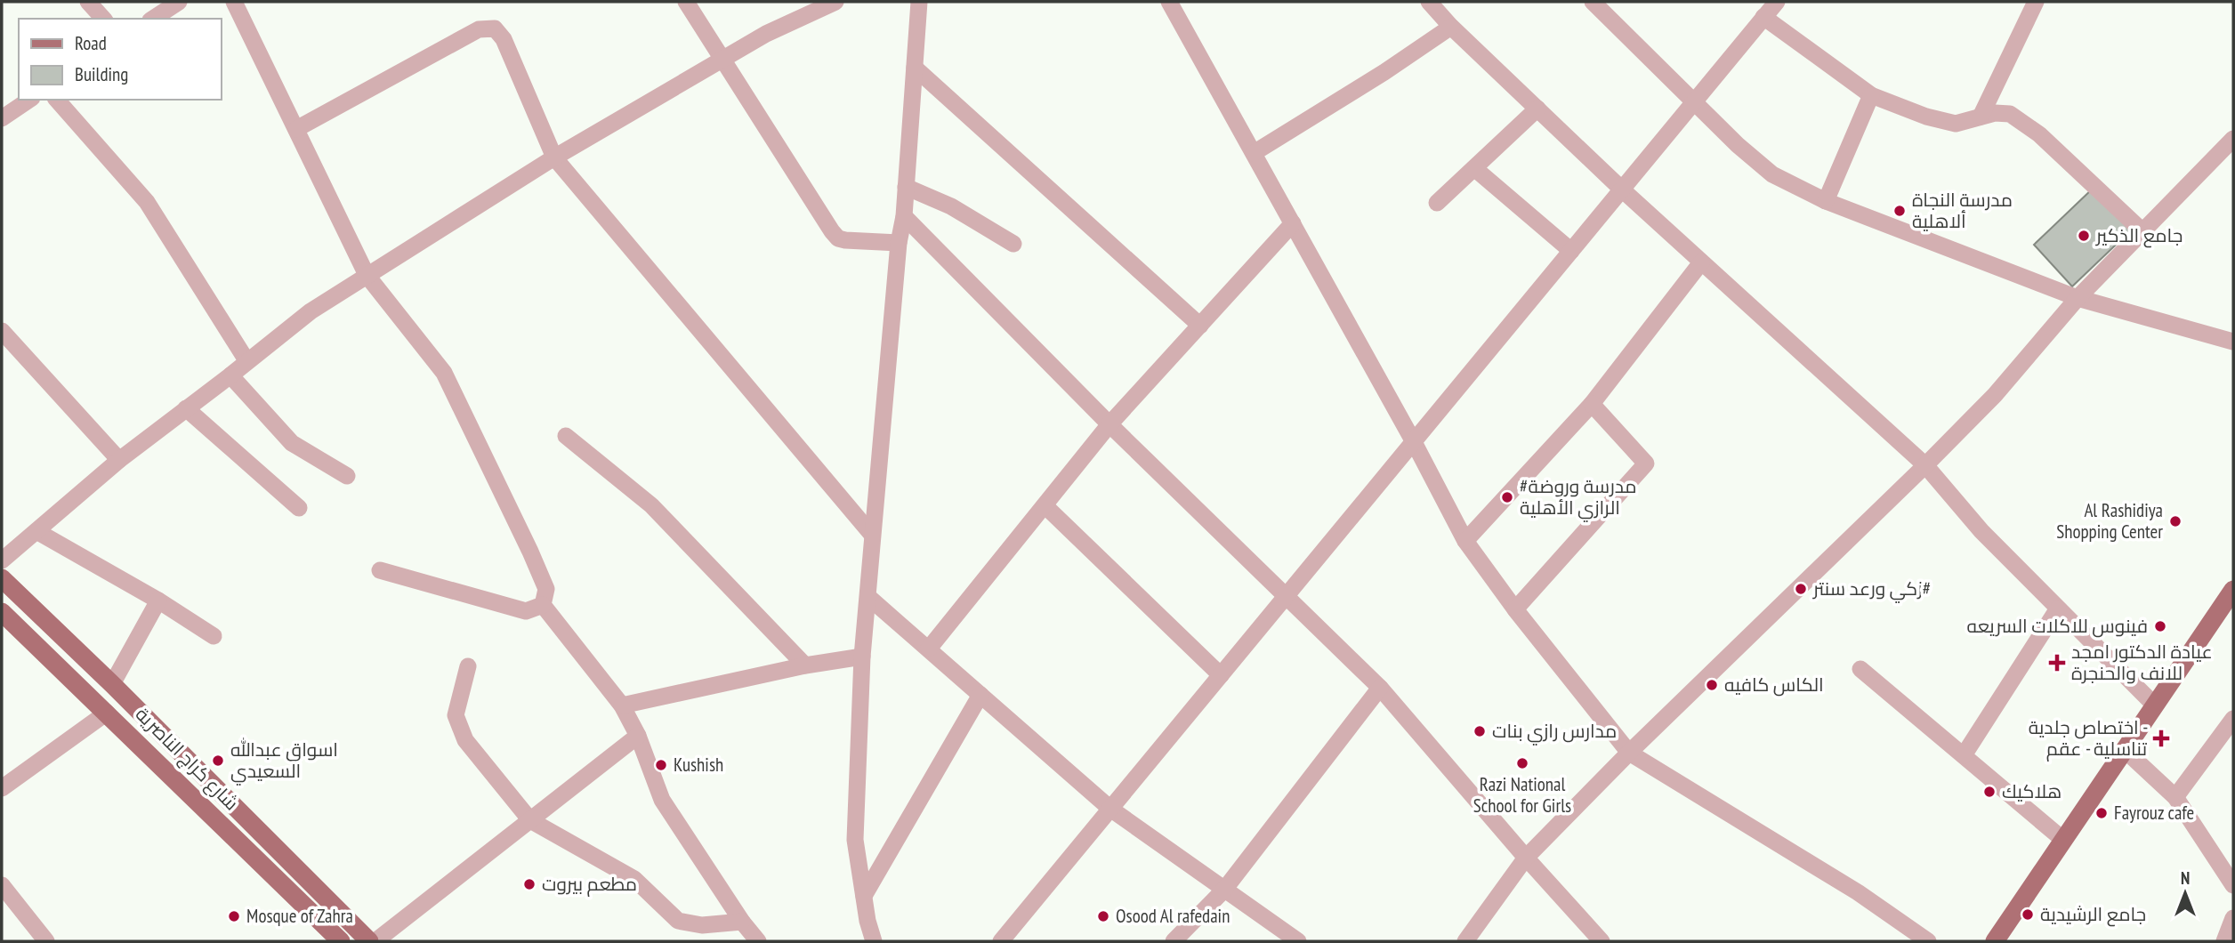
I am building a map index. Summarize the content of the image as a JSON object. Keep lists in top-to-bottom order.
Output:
{
  "streets": {
    "main road": ["شارع كراج الناصرية"]
  },
  "places": {
    "other": [
      "مدرسة النجاة ألاهلية",
      "جامع الذكير",
      "#مدرسة وروضة الرازي الأهلية",
      "Al Rashidiya Shopping Center",
      "زكي ورعد سنتر#",
      "فينوس للاكلات السريعه",
      "الكاس كافيه",
      "مدارس رازي بنات",
      "اسواق عبدالله السعيدي",
      "Razi National School for Girls",
      "Kushish",
      "هلاكيك",
      "Fayrouz cafe",
      "مطعم بيروت",
      "جامع الرشيدية",
      "Mosque of Zahra",
      "Osood Al rafedain"
    ],
    "health": ["عيادة الدكتور امجد للانف والحنجرة", "اختصاص جلدية - تناسلية - عقم"]
  },
  "legend": ["Road", "Building"],
  "north": "top"
}
